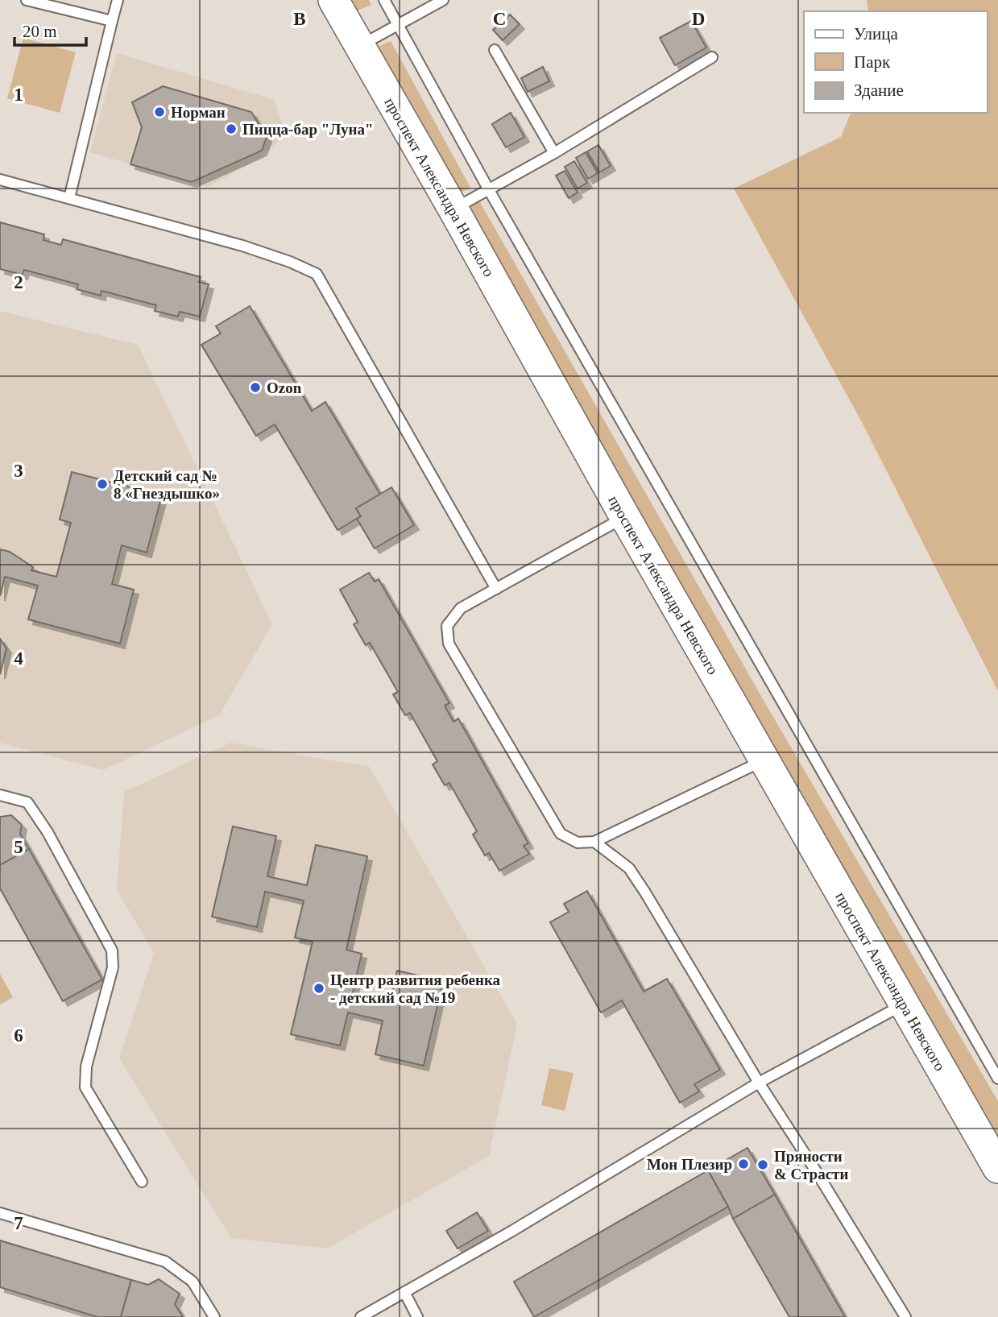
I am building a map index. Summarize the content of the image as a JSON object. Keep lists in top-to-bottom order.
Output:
{
  "streets": {
    "main road": ["проспект Александра Невского"]
  },
  "places": [
    "Норман",
    "Пицца-бар \"Луна\"",
    "Ozon",
    "Детский сад № 8 «Гнездышко»",
    "Центр развития ребенка - детский сад №19",
    "Мон Плезир",
    "Пряности & Страсти"
  ],
  "legend": ["Улица", "Парк", "Здание"],
  "scale_bar": "20 m",
  "grid": {
    "columns": ["B", "C", "D"],
    "rows": [
      "1",
      "2",
      "3",
      "4",
      "5",
      "6",
      "7"
    ]
  }
}
